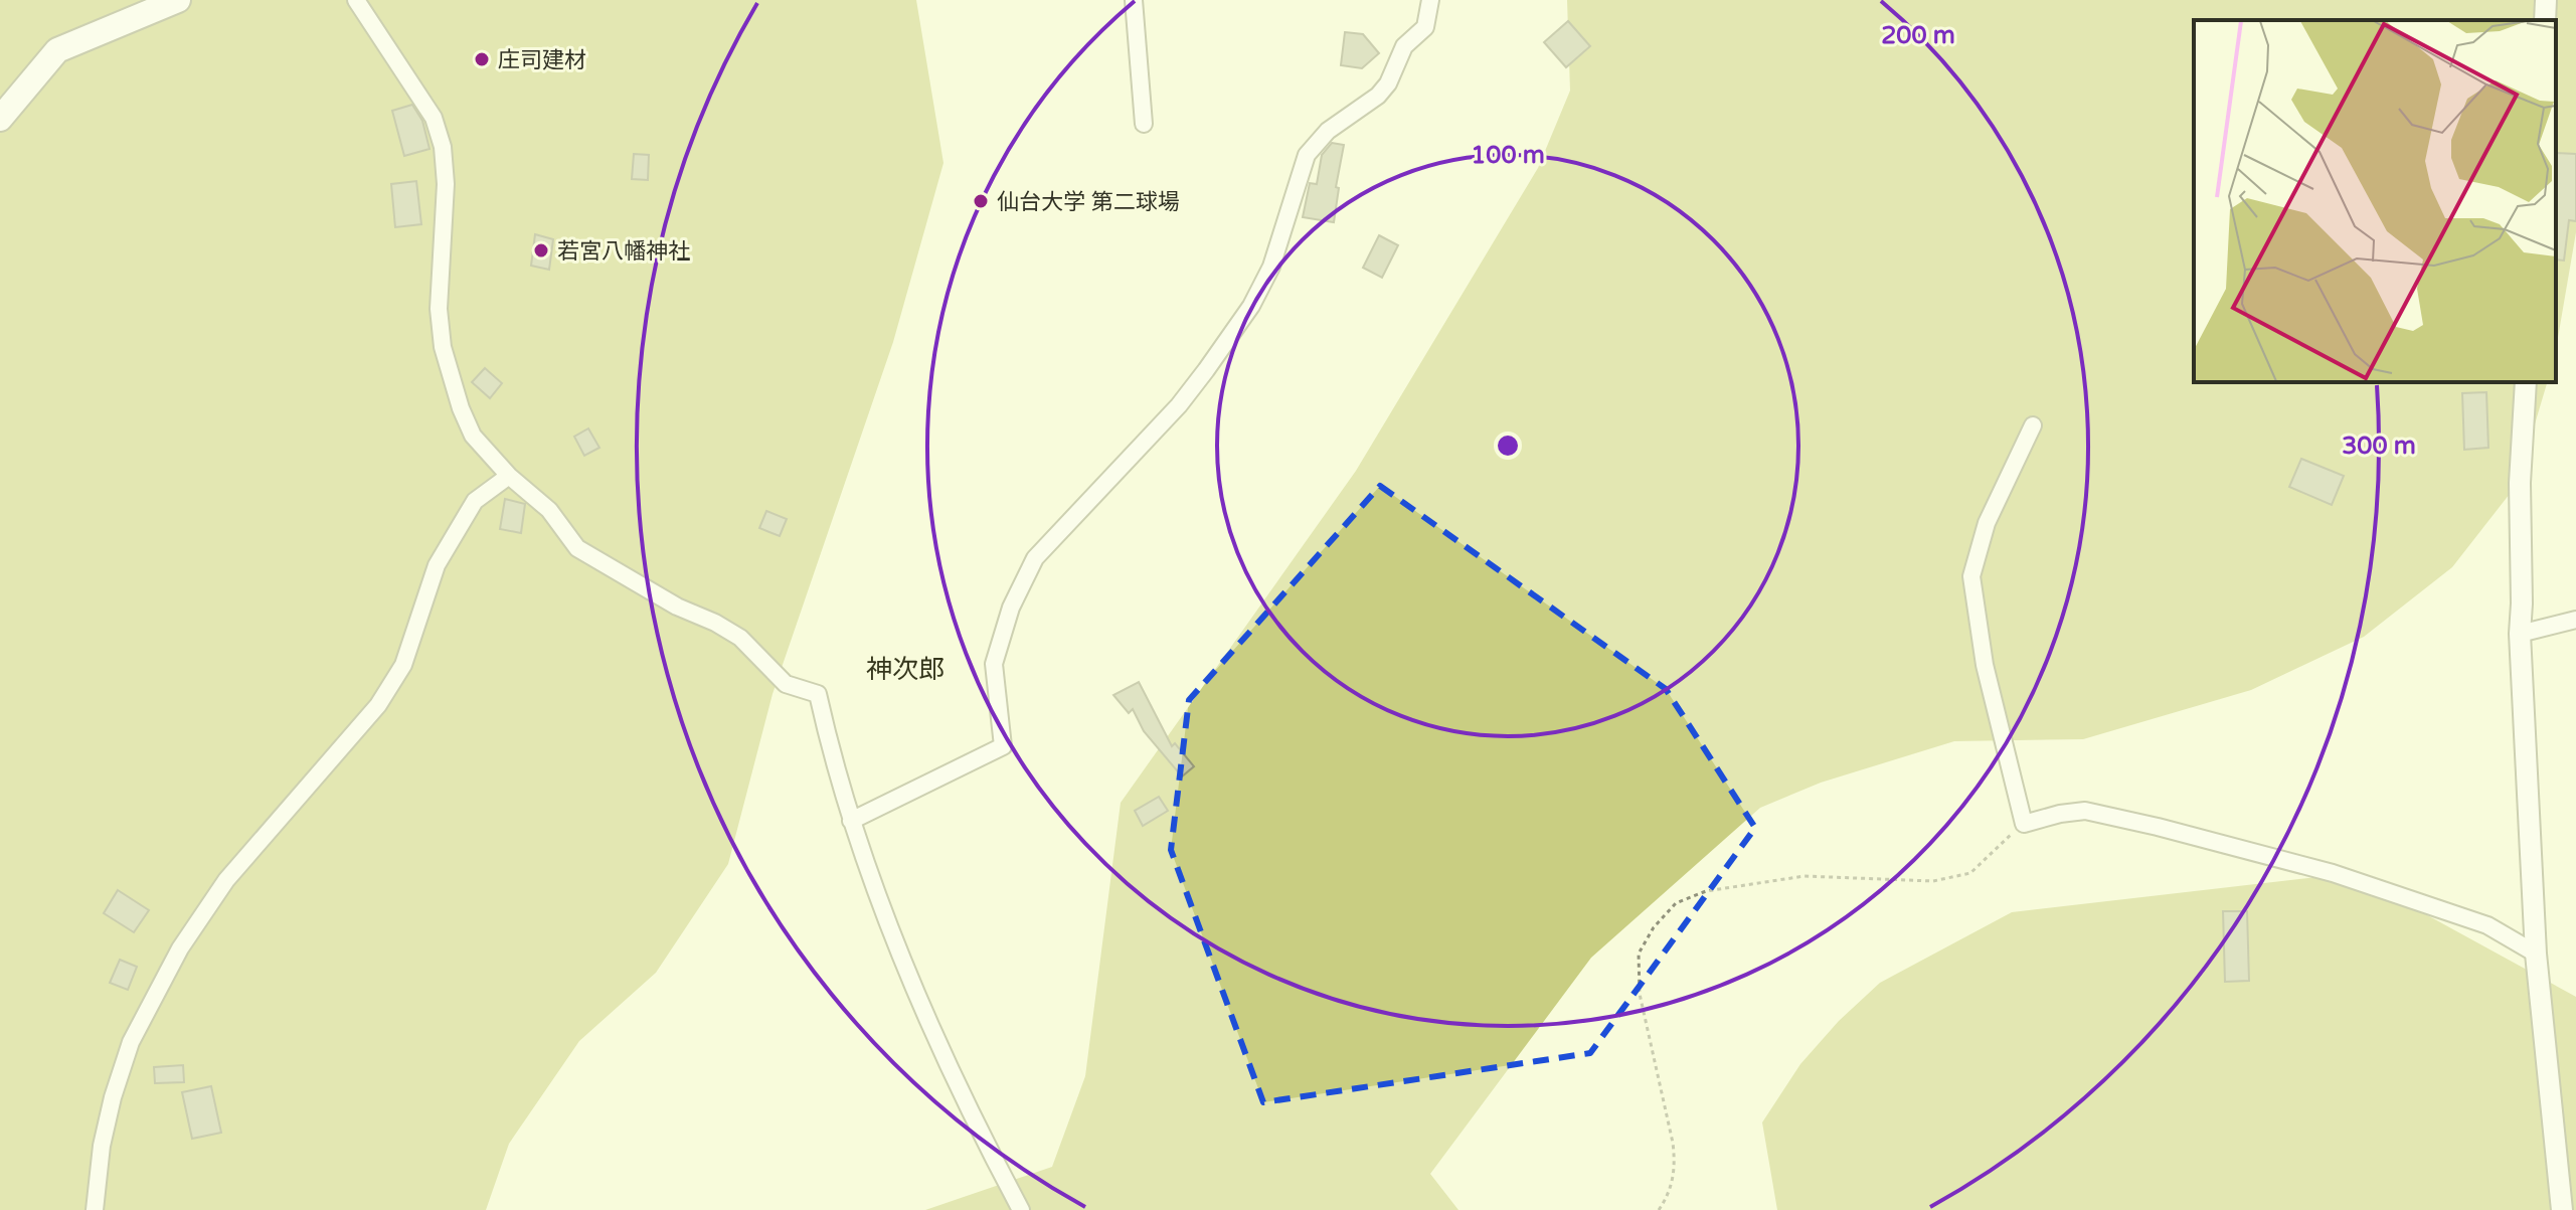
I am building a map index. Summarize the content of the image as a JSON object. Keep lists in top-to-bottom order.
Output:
{
  "districts": ["神次郎"],
  "places": ["庄司建材", "仙台大学 第二球場", "若宮八幡神社"],
  "rings": ["200 m", "100 m", "300 m"]
}
